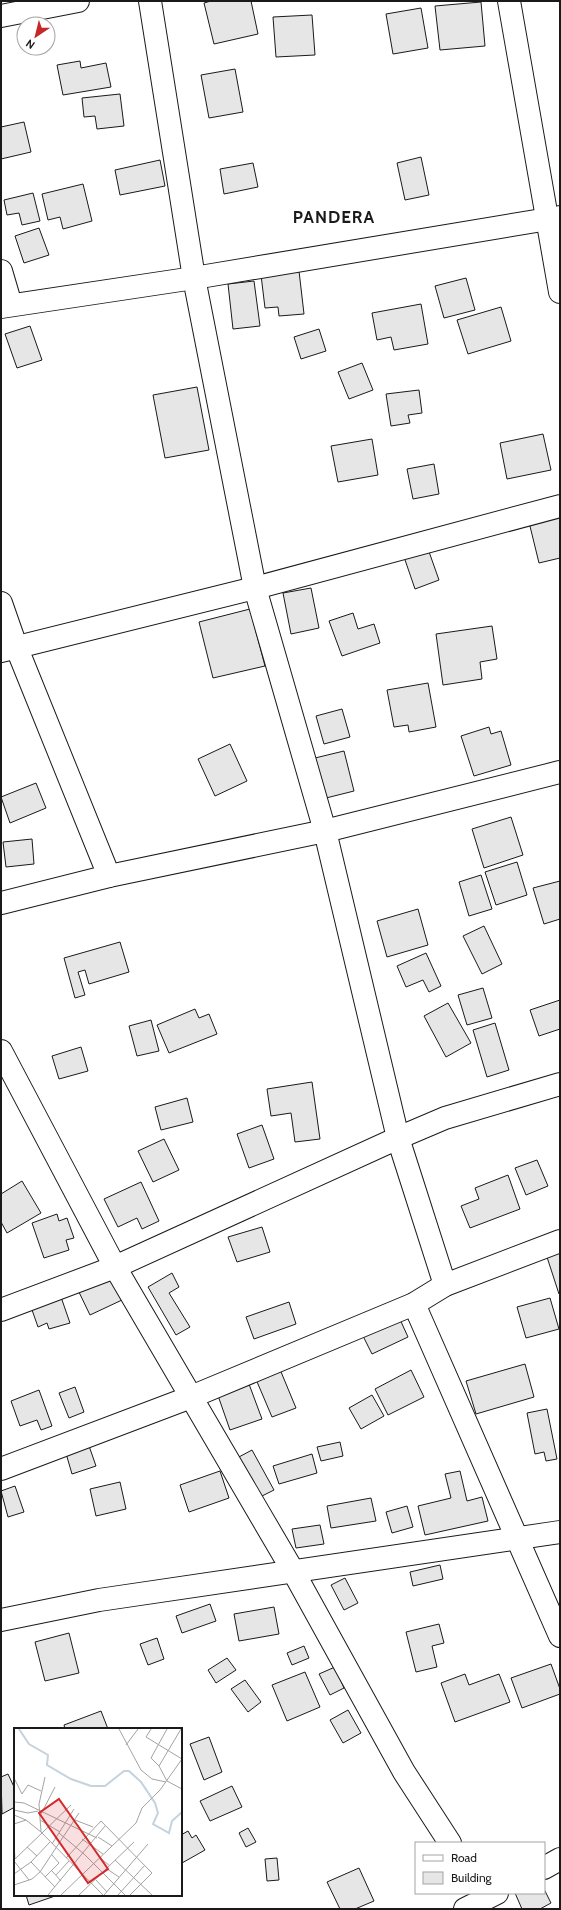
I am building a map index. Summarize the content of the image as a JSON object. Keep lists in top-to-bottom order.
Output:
{
  "districts": ["PANDERA"],
  "legend": ["Road", "Building"],
  "north": "bottom left"
}
